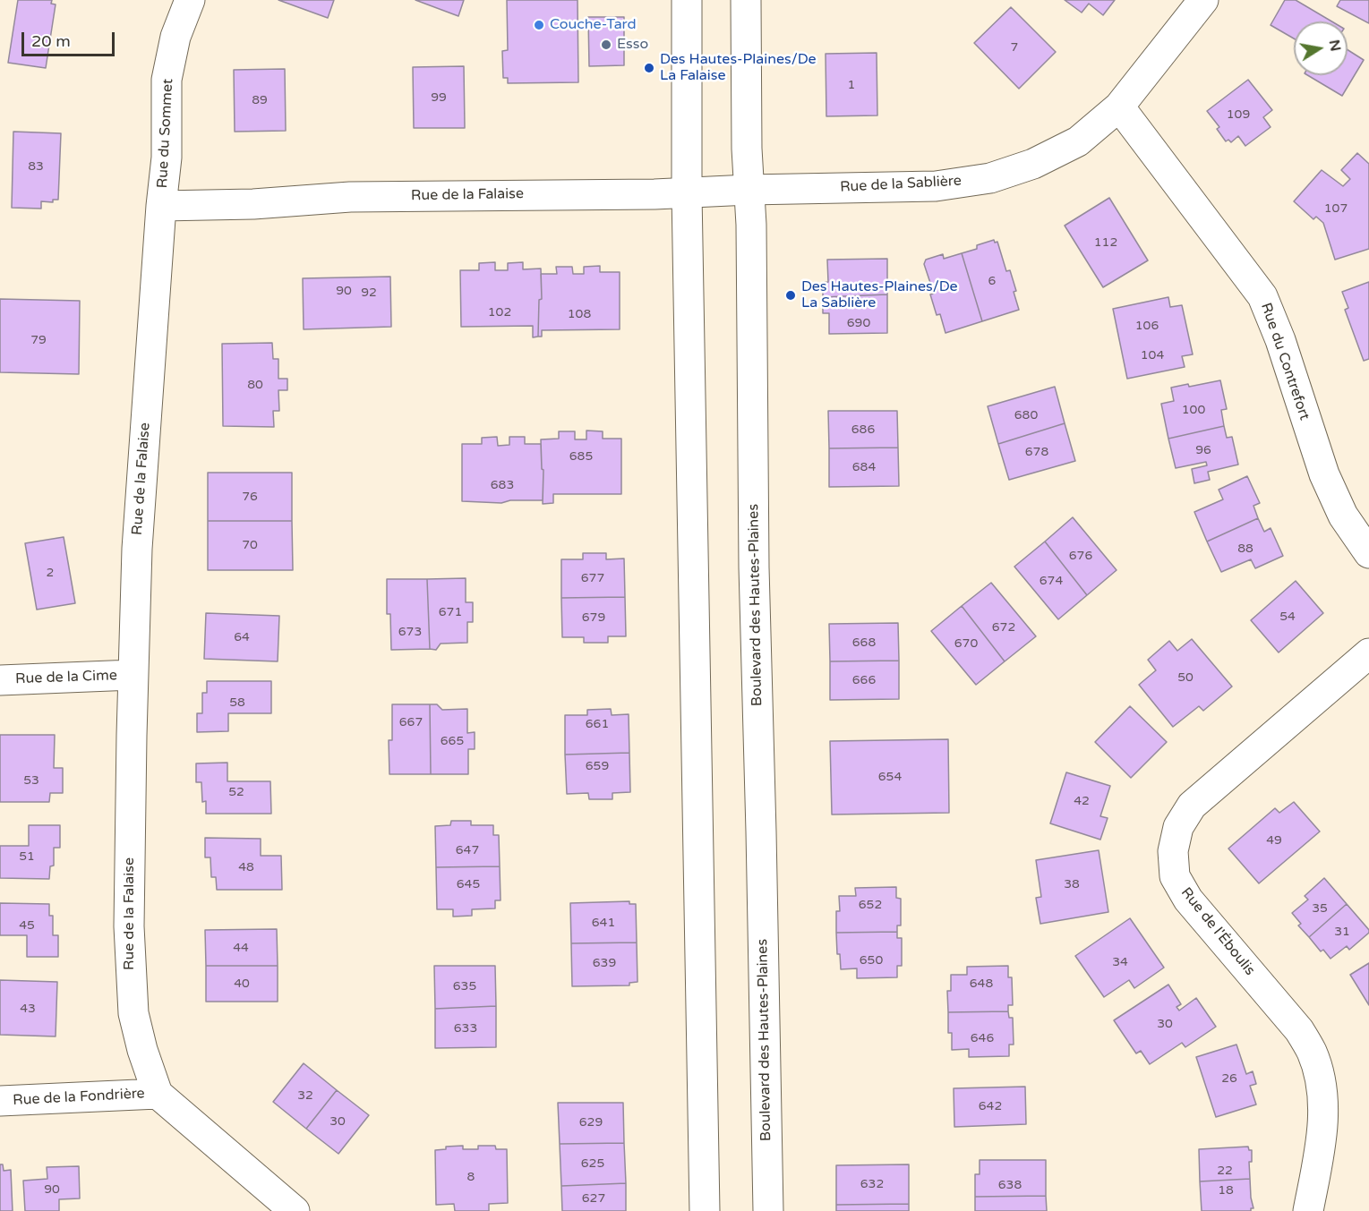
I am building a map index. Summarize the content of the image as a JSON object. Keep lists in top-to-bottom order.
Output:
{
  "streets": {
    "street": [
      "Rue du Sommet",
      "Rue de la Sablière",
      "Rue de la Falaise",
      "Rue du Contrefort",
      "Boulevard des Hautes-Plaines",
      "Rue de la Cime",
      "Rue de l'Éboulis",
      "Rue de la Fondrière"
    ]
  },
  "crossings": [
    ["Rue du Sommet", "Rue de la Falaise"],
    ["Rue de la Sablière", "Rue de la Falaise"],
    ["Rue de la Sablière", "Rue du Contrefort"],
    ["Rue de la Sablière", "Boulevard des Hautes-Plaines"],
    ["Rue de la Falaise", "Rue de la Cime"],
    ["Rue de la Falaise", "Rue de la Fondrière"]
  ],
  "places": [
    "Couche-Tard",
    "Esso",
    "Des Hautes-Plaines/De La Falaise",
    "Des Hautes-Plaines/De La Sablière"
  ],
  "house_numbers": [
    "7",
    "1",
    "99",
    "89",
    "109",
    "83",
    "107",
    "112",
    "6",
    "90",
    "92",
    "102",
    "108",
    "690",
    "106",
    "79",
    "104",
    "80",
    "100",
    "680",
    "686",
    "96",
    "678",
    "685",
    "684",
    "683",
    "76",
    "70",
    "88",
    "676",
    "2",
    "677",
    "674",
    "671",
    "54",
    "679",
    "672",
    "673",
    "64",
    "668",
    "670",
    "50",
    "666",
    "58",
    "667",
    "661",
    "665",
    "659",
    "654",
    "53",
    "52",
    "42",
    "49",
    "647",
    "51",
    "48",
    "645",
    "38",
    "652",
    "35",
    "641",
    "45",
    "31",
    "44",
    "650",
    "34",
    "639",
    "40",
    "648",
    "635",
    "43",
    "30",
    "633",
    "646",
    "26",
    "32",
    "642",
    "30",
    "629",
    "625",
    "22",
    "8",
    "632",
    "638",
    "90",
    "18",
    "627"
  ],
  "scale_bar": "20 m",
  "north": "right"
}
